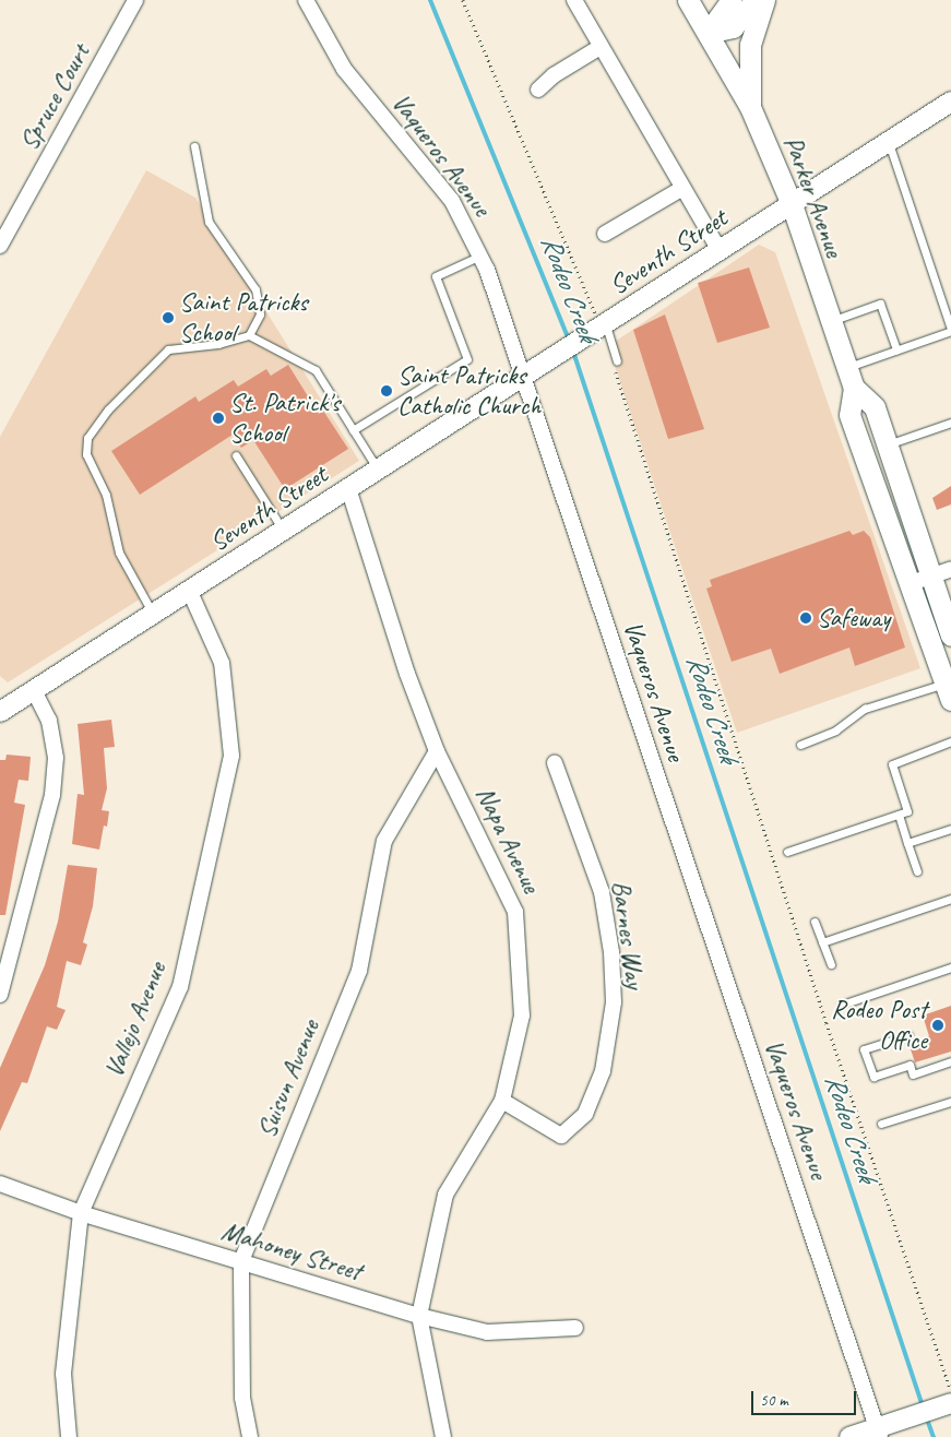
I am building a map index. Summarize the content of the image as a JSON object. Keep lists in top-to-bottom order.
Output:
{
  "streets": {
    "main road": ["Parker Avenue"],
    "street": [
      "Spruce Court",
      "Vaqueros Avenue",
      "Seventh Street",
      "Napa Avenue",
      "Barnes Way",
      "Vallejo Avenue",
      "Suisun Avenue",
      "Mahoney Street"
    ]
  },
  "crossings": [
    ["Vaqueros Avenue", "Seventh Street"],
    ["Parker Avenue", "Seventh Street"],
    ["Seventh Street", "Napa Avenue"],
    ["Seventh Street", "Vallejo Avenue"],
    ["Napa Avenue", "Barnes Way"],
    ["Napa Avenue", "Suisun Avenue"],
    ["Napa Avenue", "Mahoney Street"],
    ["Vallejo Avenue", "Mahoney Street"],
    ["Suisun Avenue", "Mahoney Street"]
  ],
  "water": ["Rodeo Creek"],
  "places": [
    "Saint Patricks School",
    "Saint Patricks Catholic Church",
    "St. Patrick's School",
    "Safeway",
    "Rodeo Post Office"
  ],
  "scale_bar": "50 m"
}
